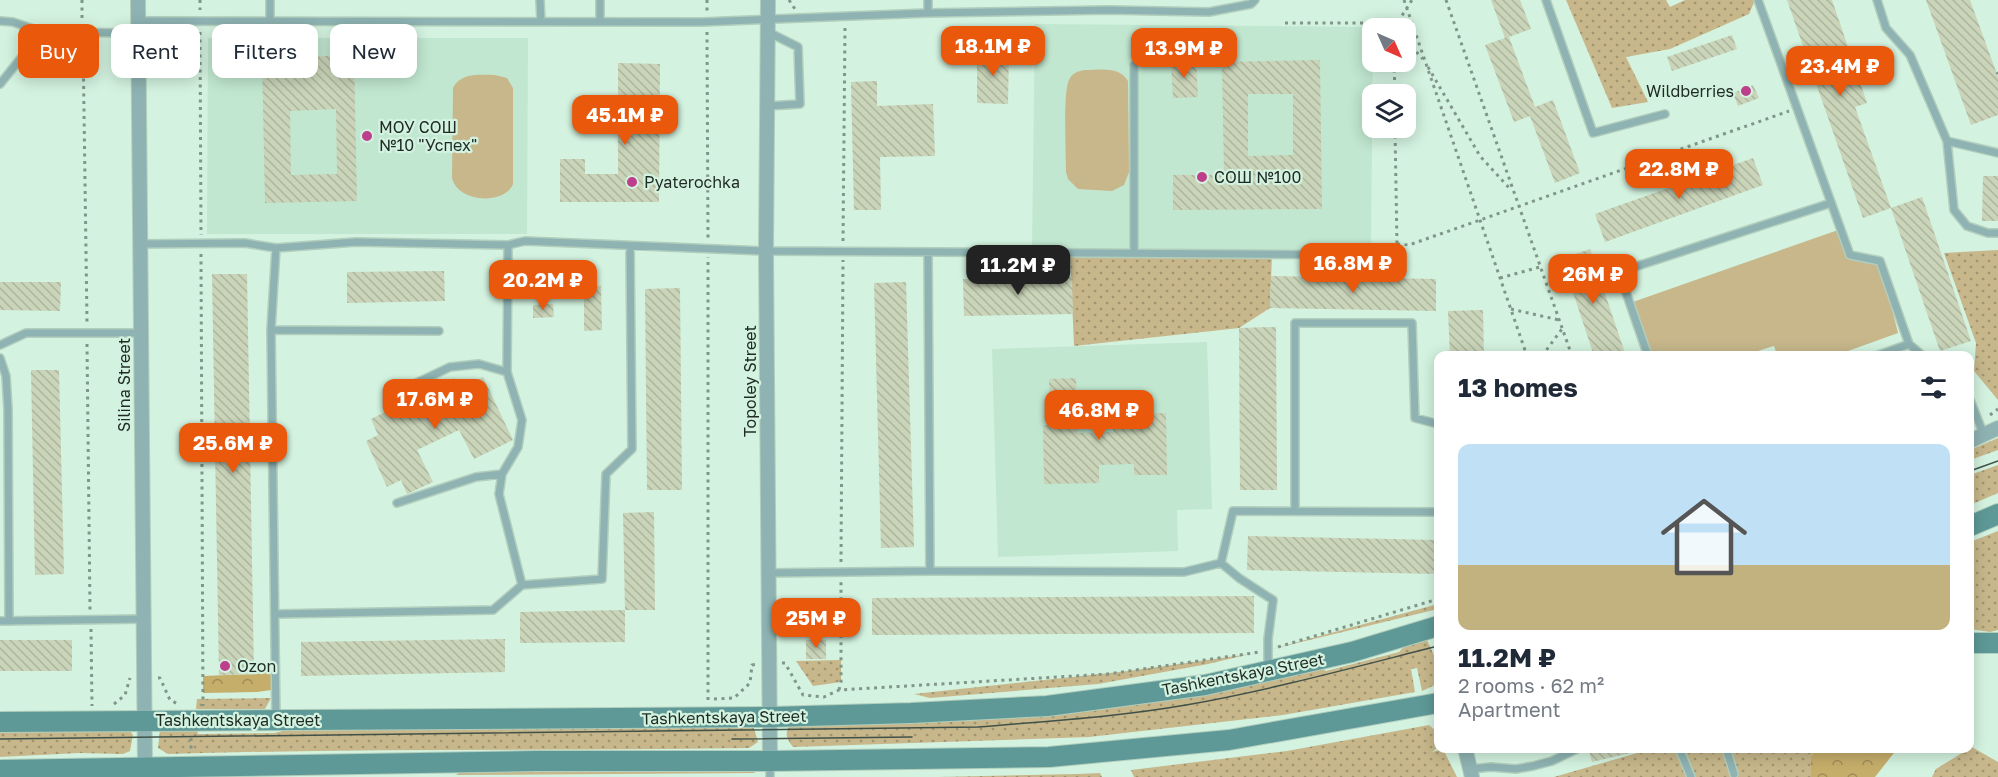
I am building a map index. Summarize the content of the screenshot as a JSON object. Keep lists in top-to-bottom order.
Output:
{
  "streets": {
    "main road": ["Tashkentskaya Street"],
    "street": ["Topoley Street", "Silina Street"]
  },
  "crossings": [
    ["Topoley Street", "Tashkentskaya Street"],
    ["Silina Street", "Tashkentskaya Street"]
  ],
  "places": [
    "Wildberries",
    "МОУ СОШ №10 \"Успех\"",
    "СОШ №100",
    "Pyaterochka",
    "Ozon"
  ],
  "north": "bottom right",
  "page": {
    "chip": [
      "Buy",
      "Rent",
      "Filters",
      "New"
    ],
    "price": [
      "18.1M ₽",
      "13.9M ₽",
      "23.4M ₽",
      "45.1M ₽",
      "22.8M ₽",
      "16.8M ₽",
      "11.2M ₽",
      "26M ₽",
      "20.2M ₽",
      "17.6M ₽",
      "46.8M ₽",
      "25.6M ₽",
      "25M ₽"
    ],
    "heading": "13 homes",
    "list": [
      {
        "name": "11.2M ₽",
        "note": "2 rooms · 62 m² · Apartment"
      }
    ]
  }
}
